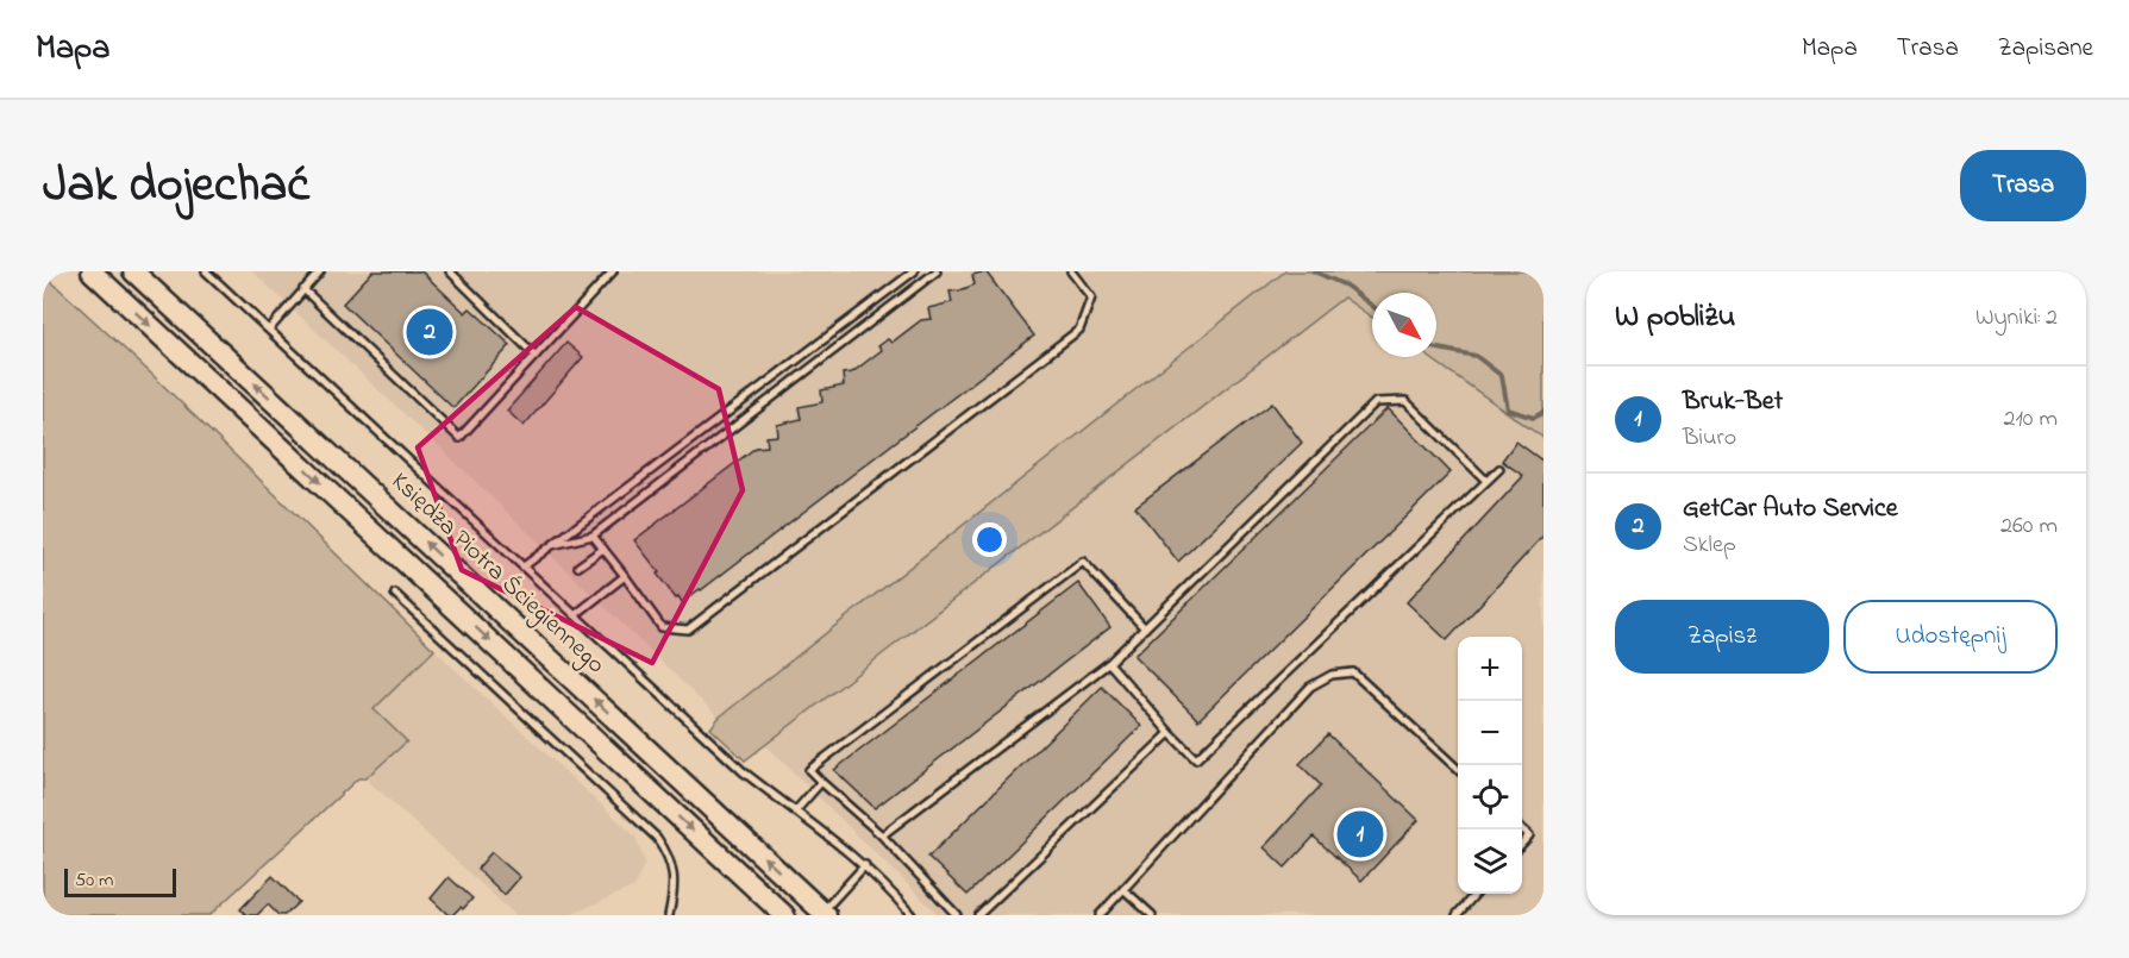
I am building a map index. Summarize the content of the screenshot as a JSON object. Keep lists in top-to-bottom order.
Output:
{
  "streets": {
    "main road": ["Księdza Piotra Ściegiennego"]
  },
  "scale_bar": "50 m",
  "north": "bottom right",
  "page": {
    "header": "Mapa",
    "nav": ["Mapa", "Trasa", "Zapisane"],
    "title": "Jak dojechać",
    "buttons": [
      "Trasa",
      ["Zapisz", "Udostępnij"]
    ],
    "heading": ["W pobliżu", "Wyniki: 2"],
    "pins": ["2", "1"],
    "list": [
      {
        "mark": "1",
        "name": "Bruk-Bet",
        "note": "Biuro",
        "value": "210 m"
      },
      {
        "mark": "2",
        "name": "GetCar Auto Service",
        "note": "Sklep",
        "value": "260 m"
      }
    ],
    "map_buttons": ["+", "−"],
    "scale": "50 m"
  }
}
